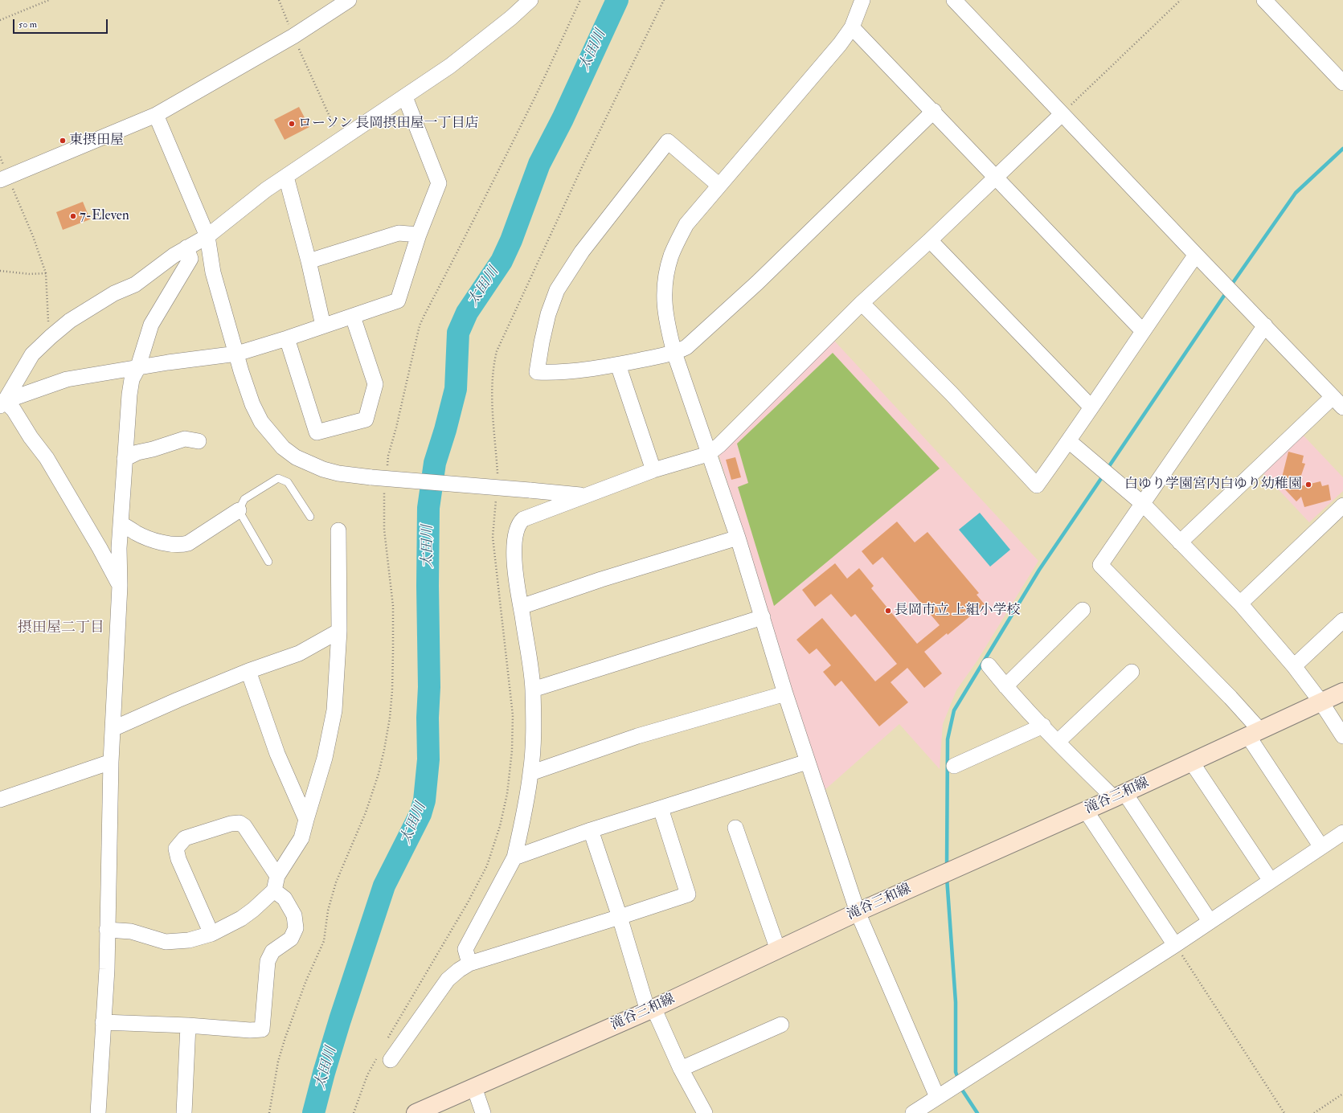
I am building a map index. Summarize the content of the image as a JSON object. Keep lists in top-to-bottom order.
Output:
{
  "streets": {
    "main road": ["滝谷三和線"]
  },
  "districts": ["摂田屋二丁目"],
  "water": ["太田川"],
  "places": [
    "ローソン 長岡摂田屋一丁目店",
    "東摂田屋",
    "7-Eleven",
    "白ゆり学園宮内白ゆり幼稚園",
    "長岡市立 上組小学校"
  ],
  "scale_bar": "50 m"
}
